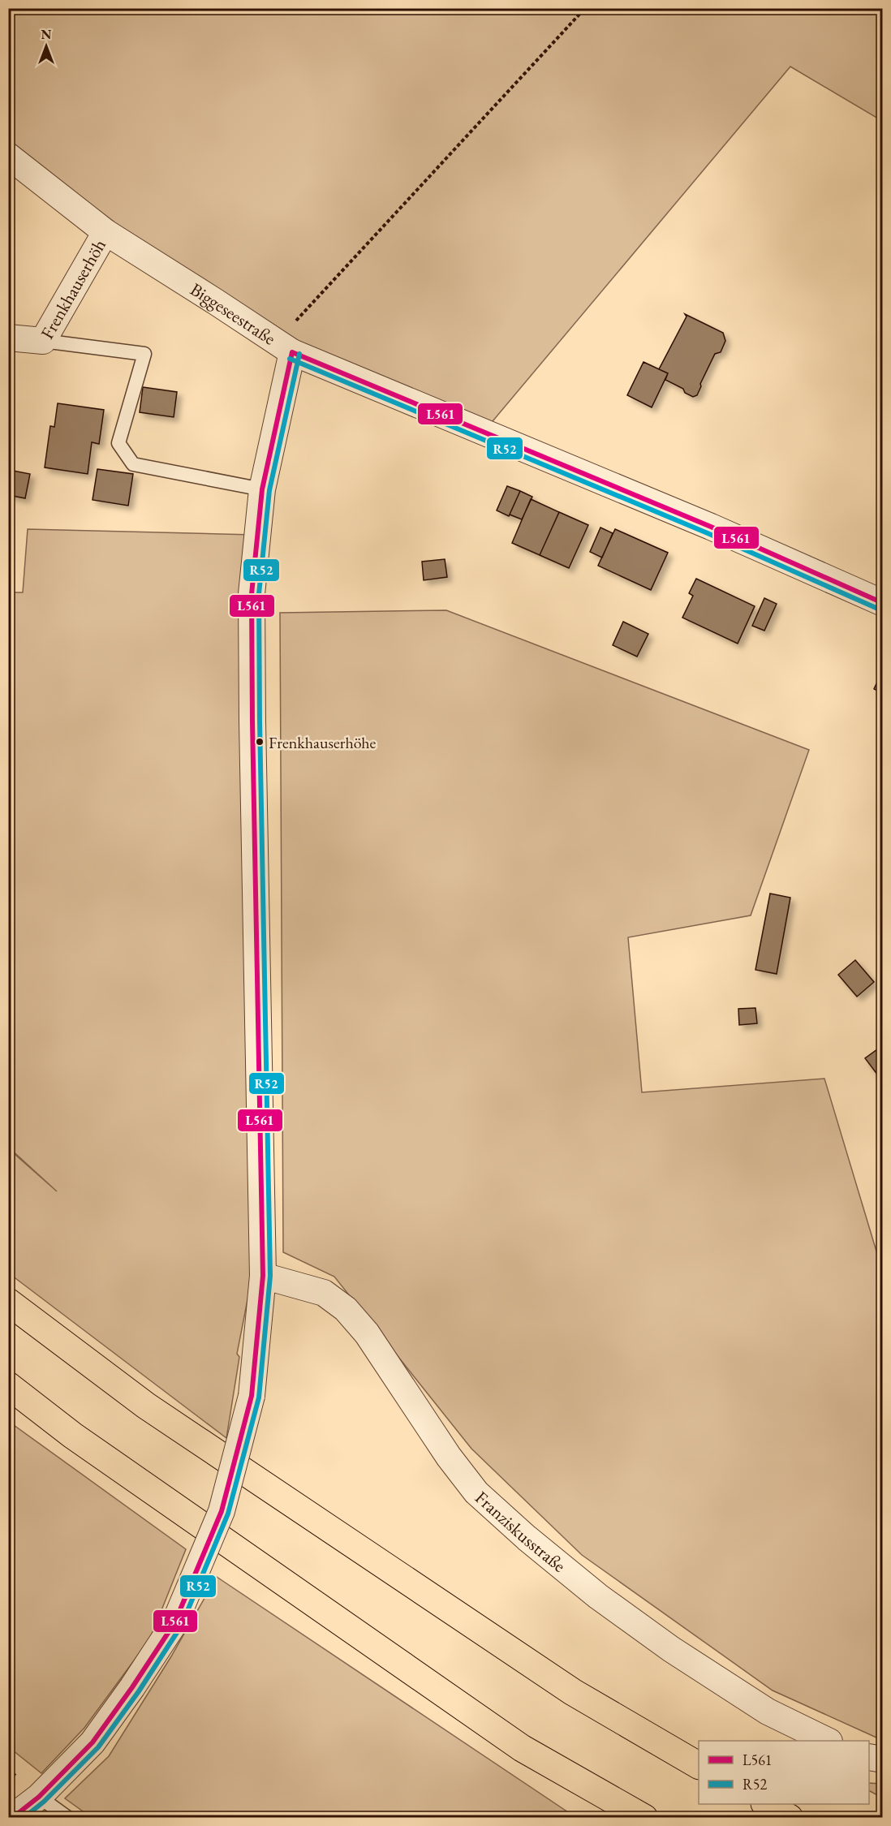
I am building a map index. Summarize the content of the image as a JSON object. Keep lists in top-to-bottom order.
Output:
{
  "streets": {
    "street": ["Frenkhauserhöh", "Biggeseestraße", "Franziskusstraße"]
  },
  "crossings": [
    ["Frenkhauserhöh", "Biggeseestraße"]
  ],
  "places": ["Frenkhauserhöhe"],
  "lines": ["transit line L561", "transit line R52"],
  "legend": ["L561", "R52"],
  "north": "top"
}
